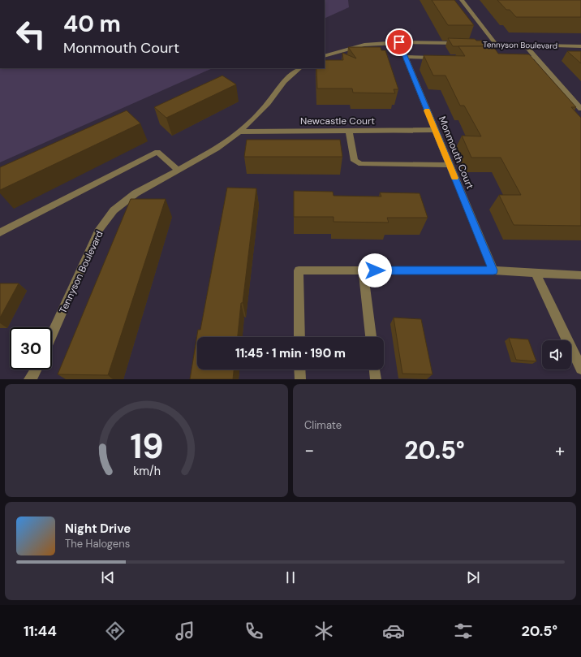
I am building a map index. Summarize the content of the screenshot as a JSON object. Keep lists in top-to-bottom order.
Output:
{
  "streets": {
    "street": ["Tennyson Boulevard", "Newcastle Court", "Monmouth Court"]
  },
  "crossings": [
    ["Tennyson Boulevard", "Newcastle Court"],
    ["Newcastle Court", "Monmouth Court"]
  ],
  "page": {
    "turn": ["40 m", "Monmouth Court"],
    "limit": "30",
    "trip": "11:45 · 1 min · 190 m",
    "tile": "Climate",
    "heat": ["−", "20.5°", "+"],
    "song": ["Night Drive", "The Halogens"],
    "tabs": ["11:44", "20.5°"],
    "gauge": ["19", "km/h"]
  }
}
